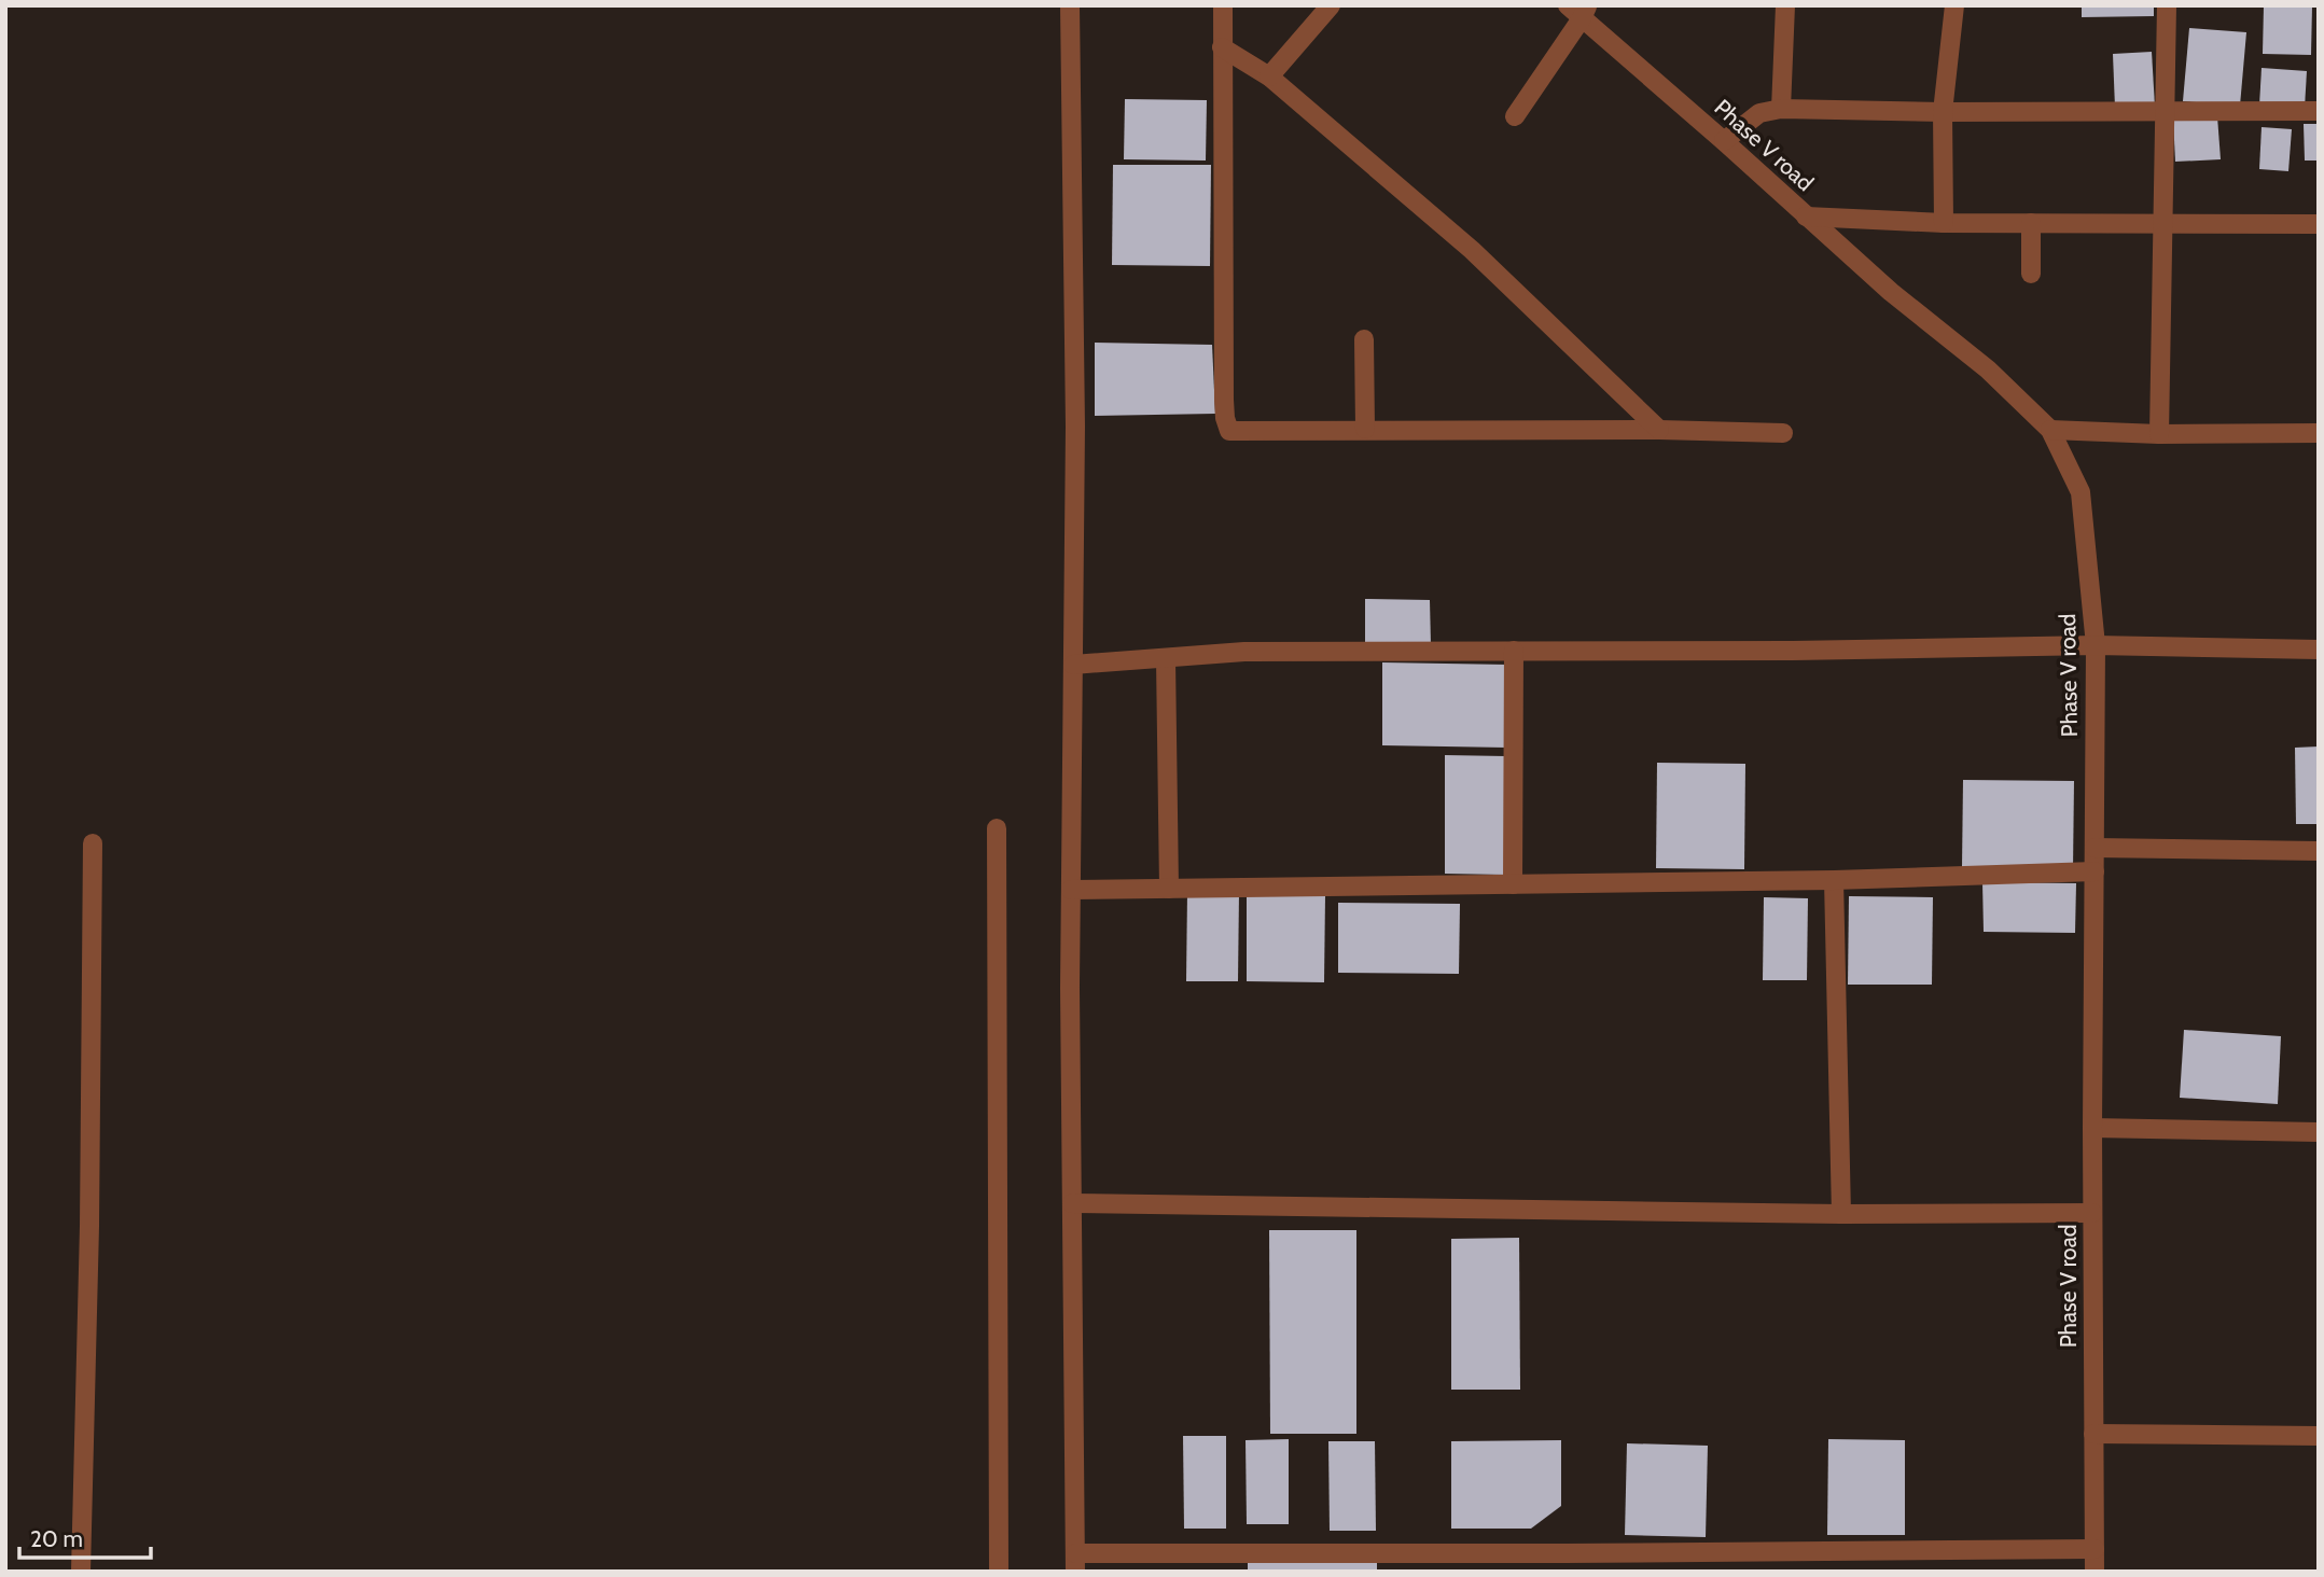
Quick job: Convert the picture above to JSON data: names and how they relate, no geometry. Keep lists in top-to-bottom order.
{
  "streets": {
    "street": ["Phase V road"]
  },
  "scale_bar": "20 m"
}
